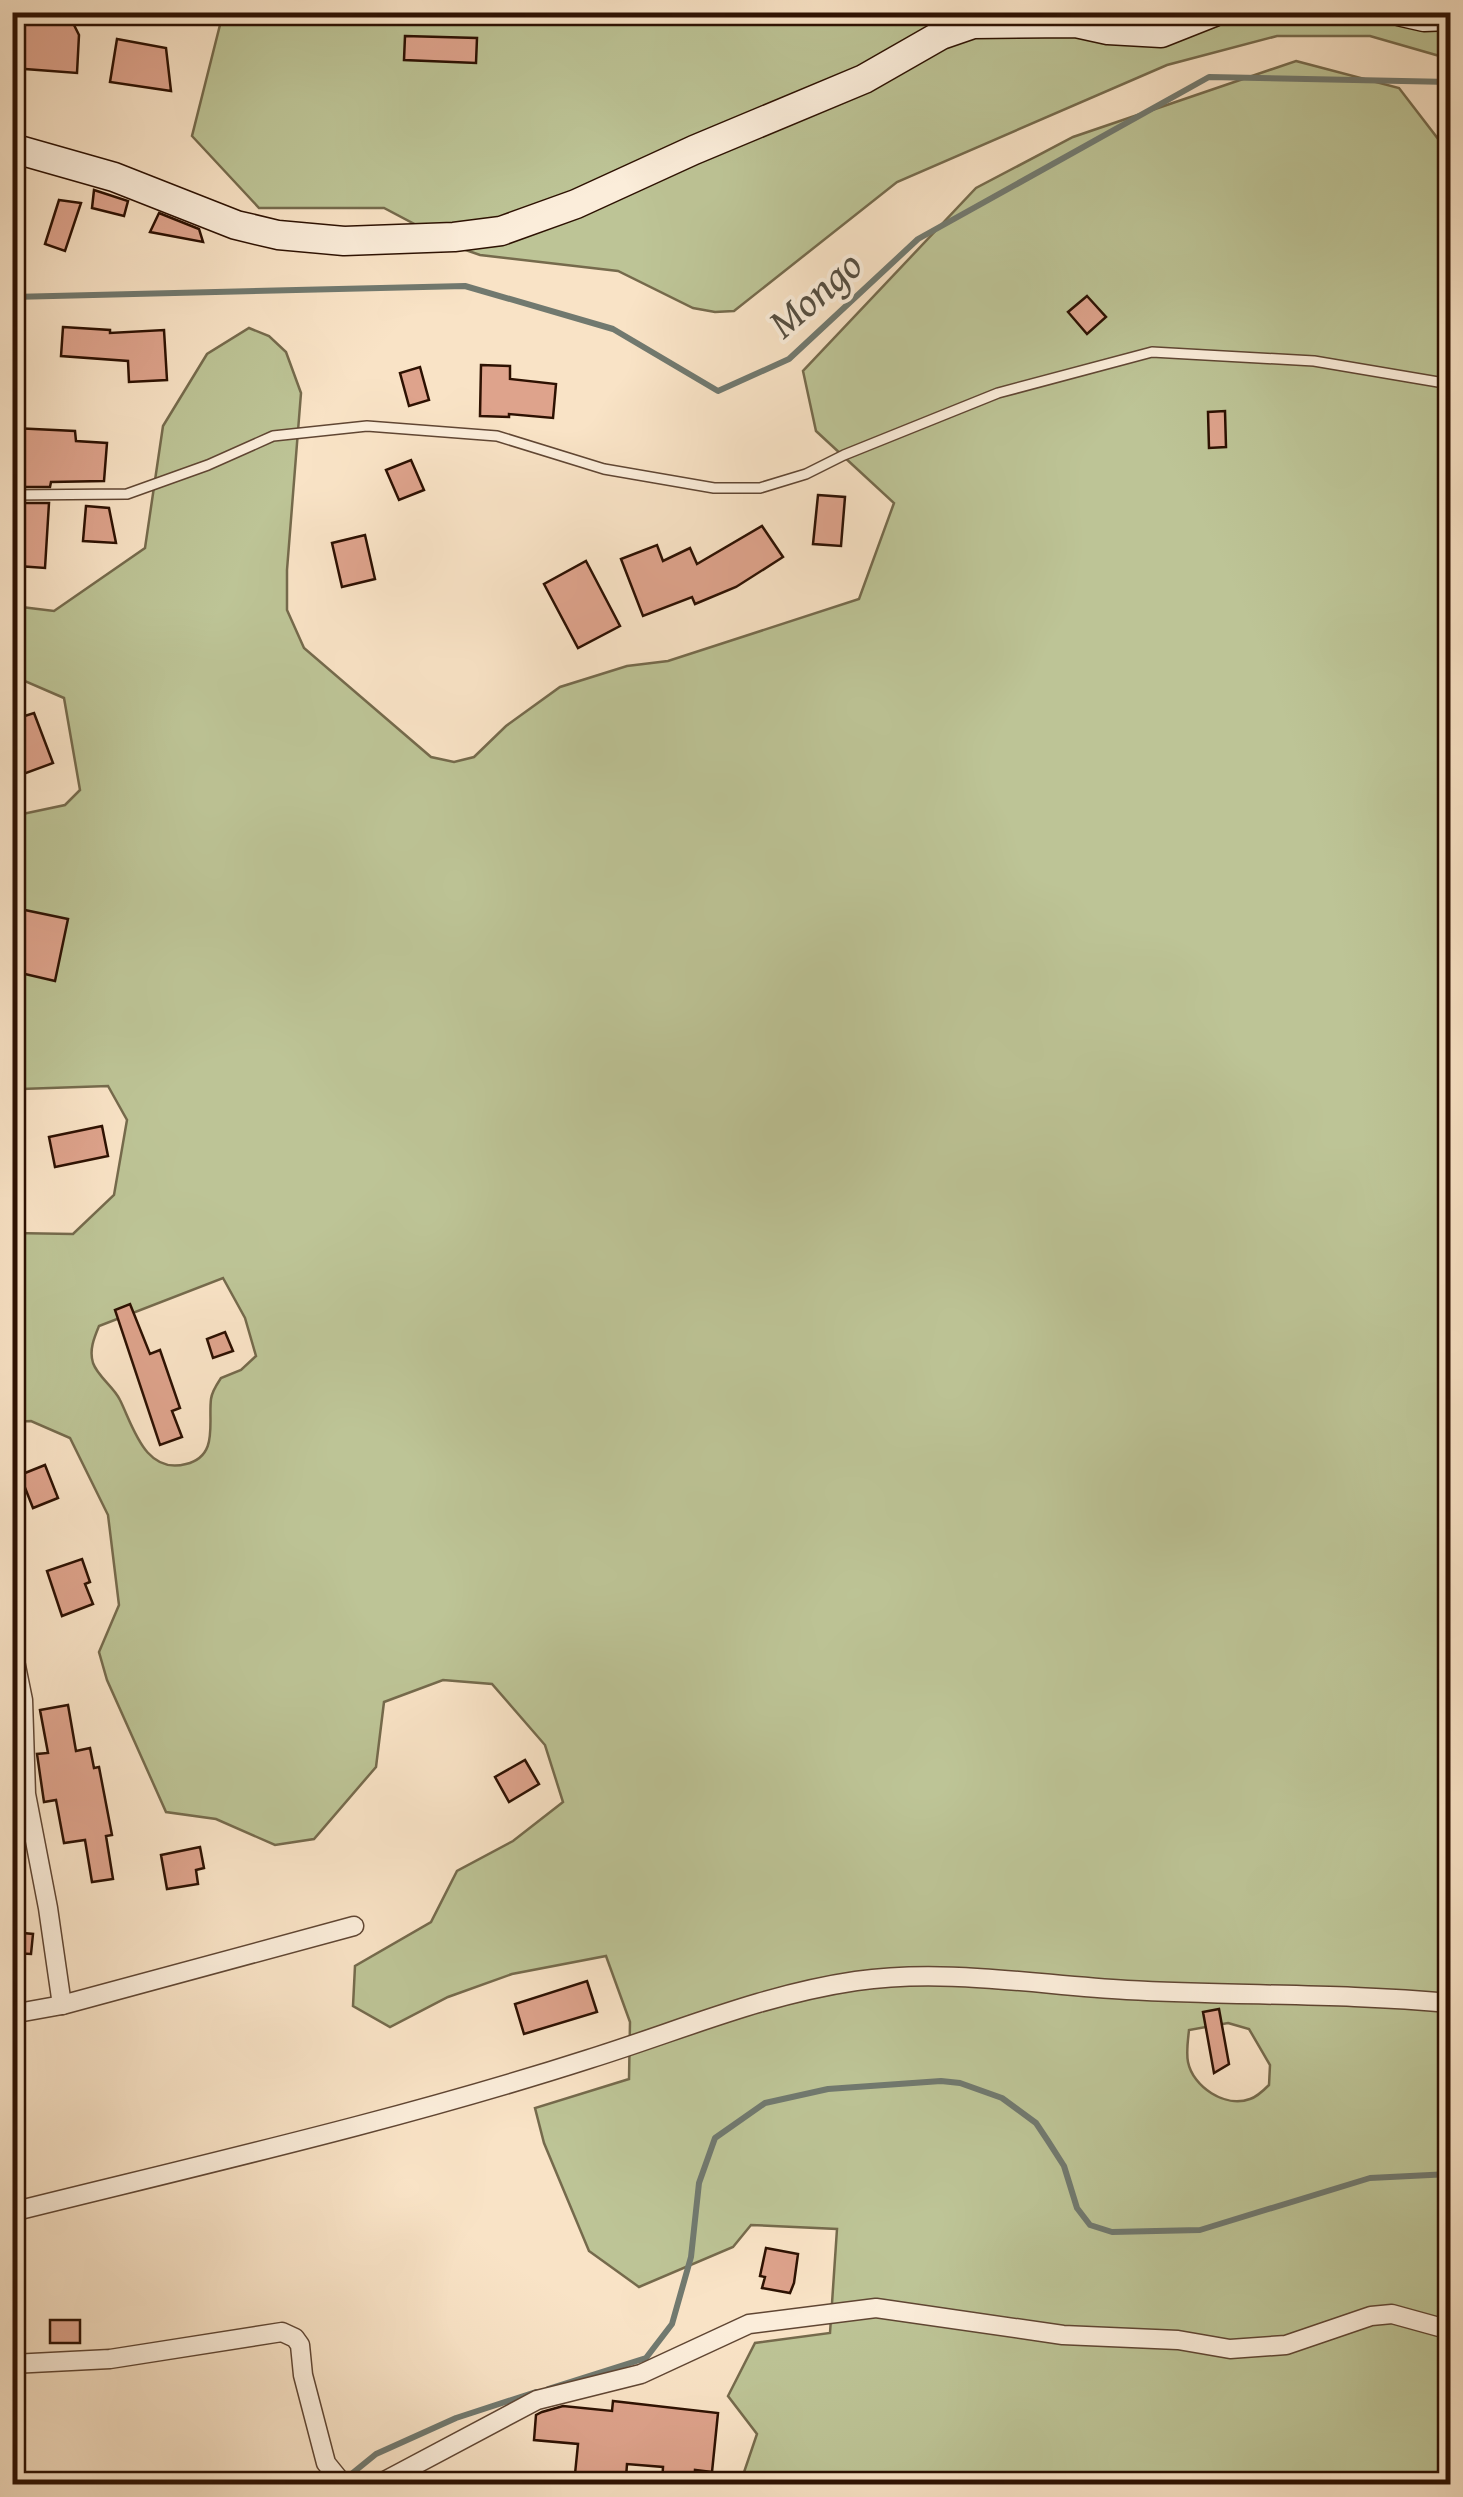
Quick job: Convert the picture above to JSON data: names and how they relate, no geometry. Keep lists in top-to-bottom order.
{
  "water": ["Mongo"]
}
